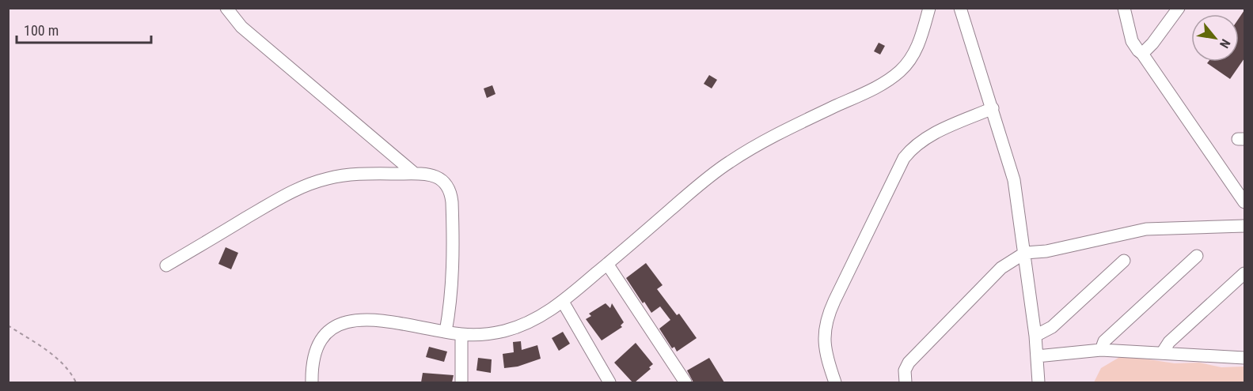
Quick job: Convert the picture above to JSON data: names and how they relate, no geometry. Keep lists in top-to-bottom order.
{
  "scale_bar": "100 m",
  "north": "bottom right"
}
